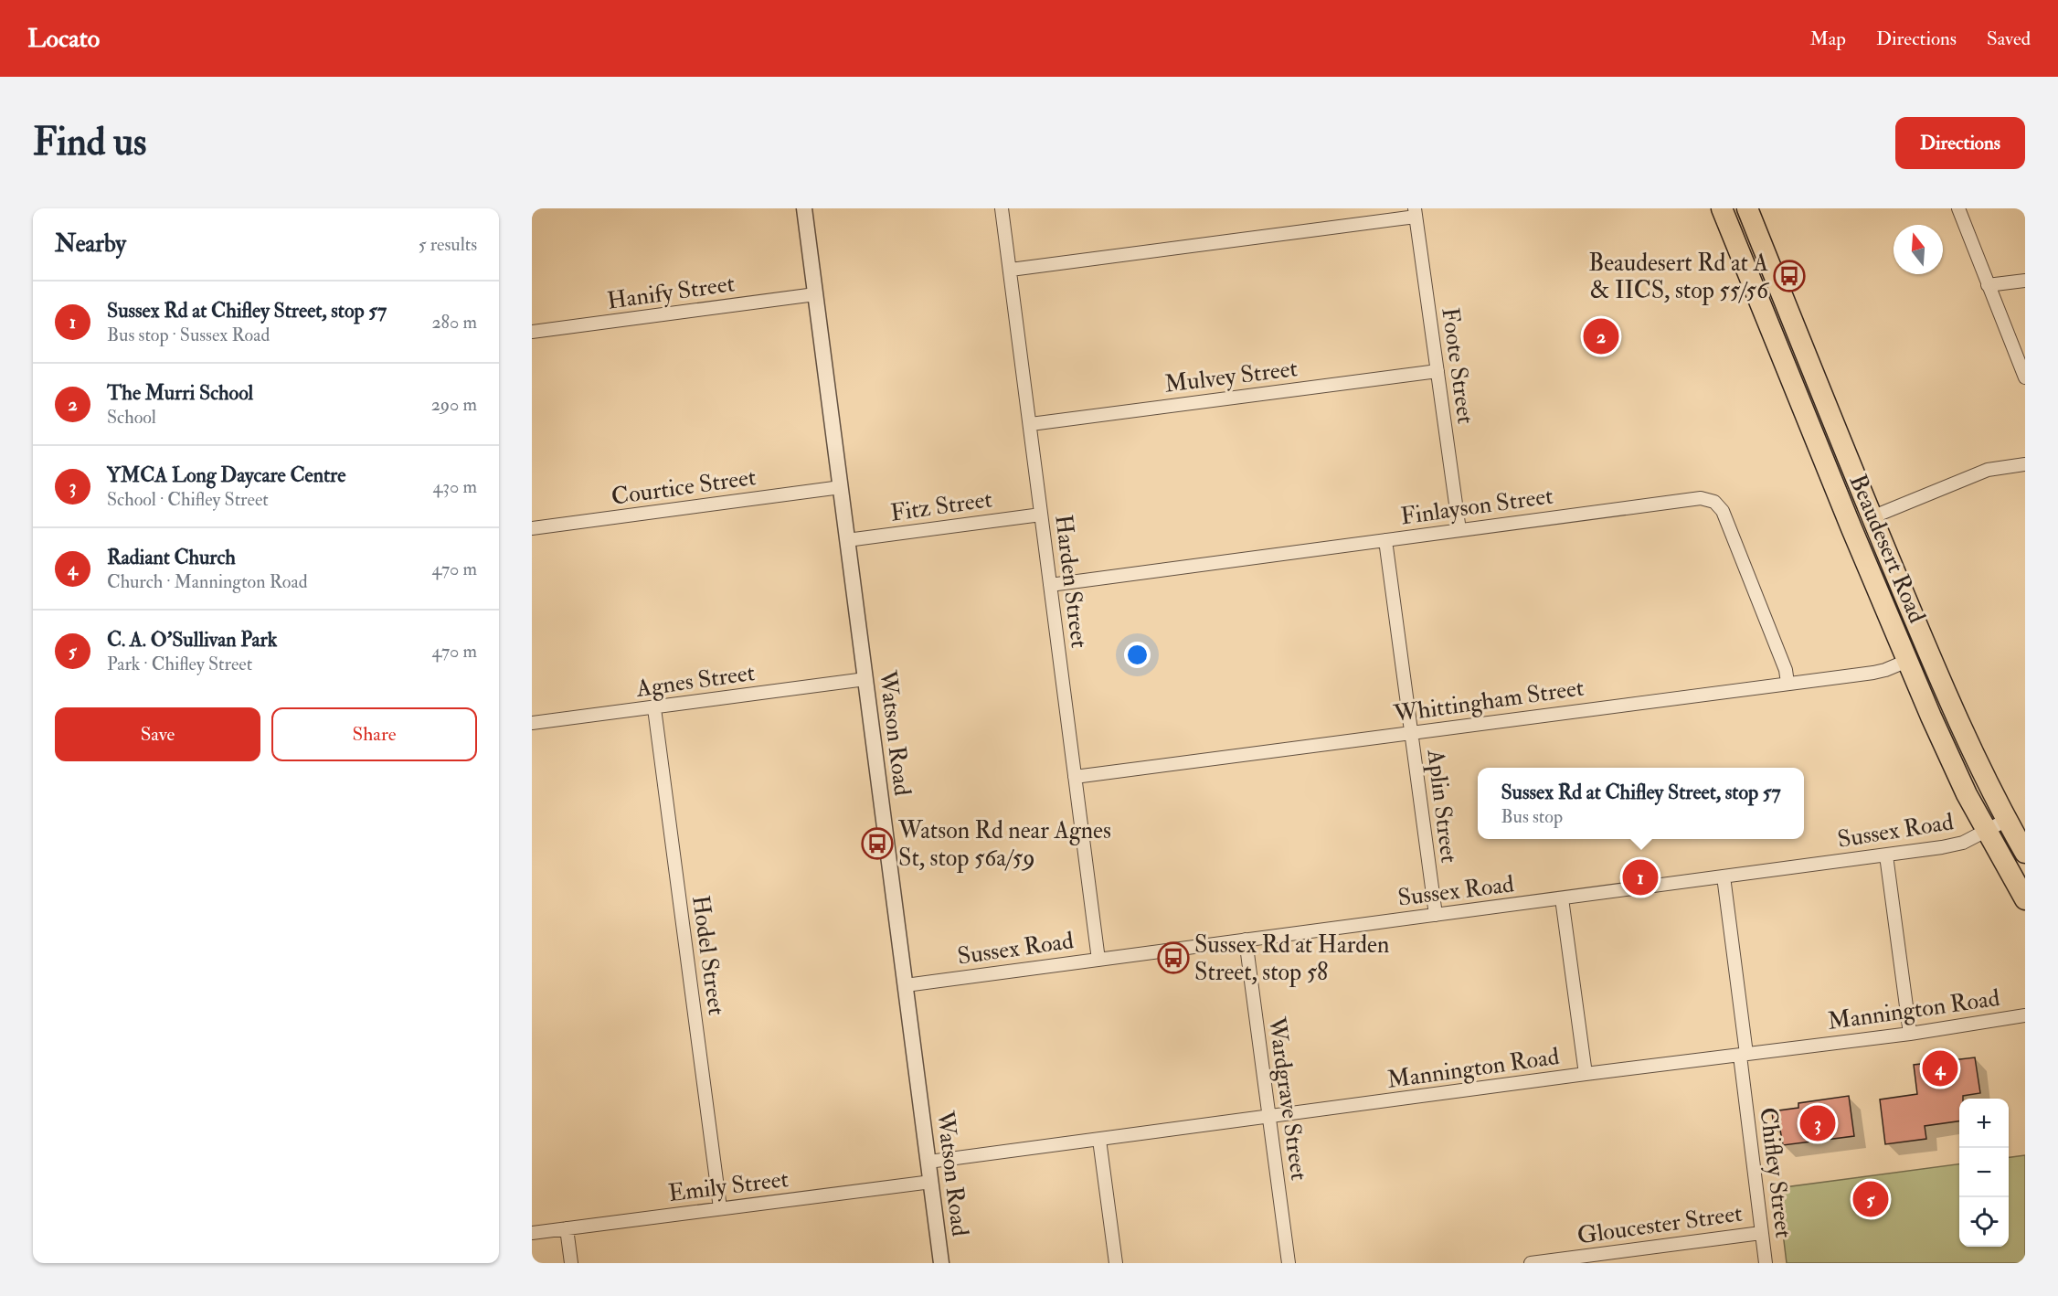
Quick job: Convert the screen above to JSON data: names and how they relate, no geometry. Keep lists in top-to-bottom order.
{
  "streets": {
    "highway": ["Beaudesert Road"],
    "street": [
      "Hanify Street",
      "Foote Street",
      "Mulvey Street",
      "Courtice Street",
      "Fitz Street",
      "Finlayson Street",
      "Harden Street",
      "Agnes Street",
      "Whittingham Street",
      "Watson Road",
      "Aplin Street",
      "Sussex Road",
      "Hodel Street",
      "Mannington Road",
      "Wardgrave Street",
      "Chifley Street",
      "Emily Street",
      "Gloucester Street"
    ]
  },
  "crossings": [
    ["Hanify Street", "Watson Road"],
    ["Foote Street", "Mulvey Street"],
    ["Foote Street", "Finlayson Street"],
    ["Mulvey Street", "Harden Street"],
    ["Courtice Street", "Watson Road"],
    ["Fitz Street", "Harden Street"],
    ["Fitz Street", "Watson Road"],
    ["Finlayson Street", "Harden Street"],
    ["Finlayson Street", "Whittingham Street"],
    ["Finlayson Street", "Aplin Street"],
    ["Beaudesert Road", "Whittingham Street"],
    ["Beaudesert Road", "Sussex Road"],
    ["Harden Street", "Whittingham Street"],
    ["Harden Street", "Sussex Road"],
    ["Agnes Street", "Watson Road"],
    ["Agnes Street", "Hodel Street"],
    ["Whittingham Street", "Aplin Street"],
    ["Watson Road", "Sussex Road"],
    ["Watson Road", "Mannington Road"],
    ["Watson Road", "Emily Street"],
    ["Aplin Street", "Sussex Road"],
    ["Sussex Road", "Wardgrave Street"],
    ["Sussex Road", "Chifley Street"],
    ["Hodel Street", "Emily Street"],
    ["Mannington Road", "Wardgrave Street"],
    ["Mannington Road", "Chifley Street"],
    ["Chifley Street", "Gloucester Street"]
  ],
  "places": {
    "bus stop": ["Beaudesert Rd at A & IICS, stop 55/56", "Watson Rd near Agnes St, stop 56a/59", "Sussex Rd at Harden Street, stop 58"]
  },
  "north": "top",
  "page": {
    "header": "Locato",
    "nav": ["Map", "Directions", "Saved"],
    "buttons": [
      "Directions",
      ["Save", "Share"]
    ],
    "title": "Find us",
    "heading": ["Nearby", "5 results"],
    "list": [
      {
        "mark": "1",
        "name": "Sussex Rd at Chifley Street, stop 57",
        "note": "Bus stop · Sussex Road",
        "value": "280 m"
      },
      {
        "mark": "2",
        "name": "The Murri School",
        "note": "School",
        "value": "290 m"
      },
      {
        "mark": "3",
        "name": "YMCA Long Daycare Centre",
        "note": "School · Chifley Street",
        "value": "430 m"
      },
      {
        "mark": "4",
        "name": "Radiant Church",
        "note": "Church · Mannington Road",
        "value": "470 m"
      },
      {
        "mark": "5",
        "name": "C. A. O'Sullivan Park",
        "note": "Park · Chifley Street",
        "value": "470 m"
      }
    ],
    "pins": [
      "2",
      "1",
      "4",
      "3",
      "5"
    ],
    "popup": ["Sussex Rd at Chifley Street, stop 57", "Bus stop"],
    "map_buttons": ["+", "−"]
  }
}
